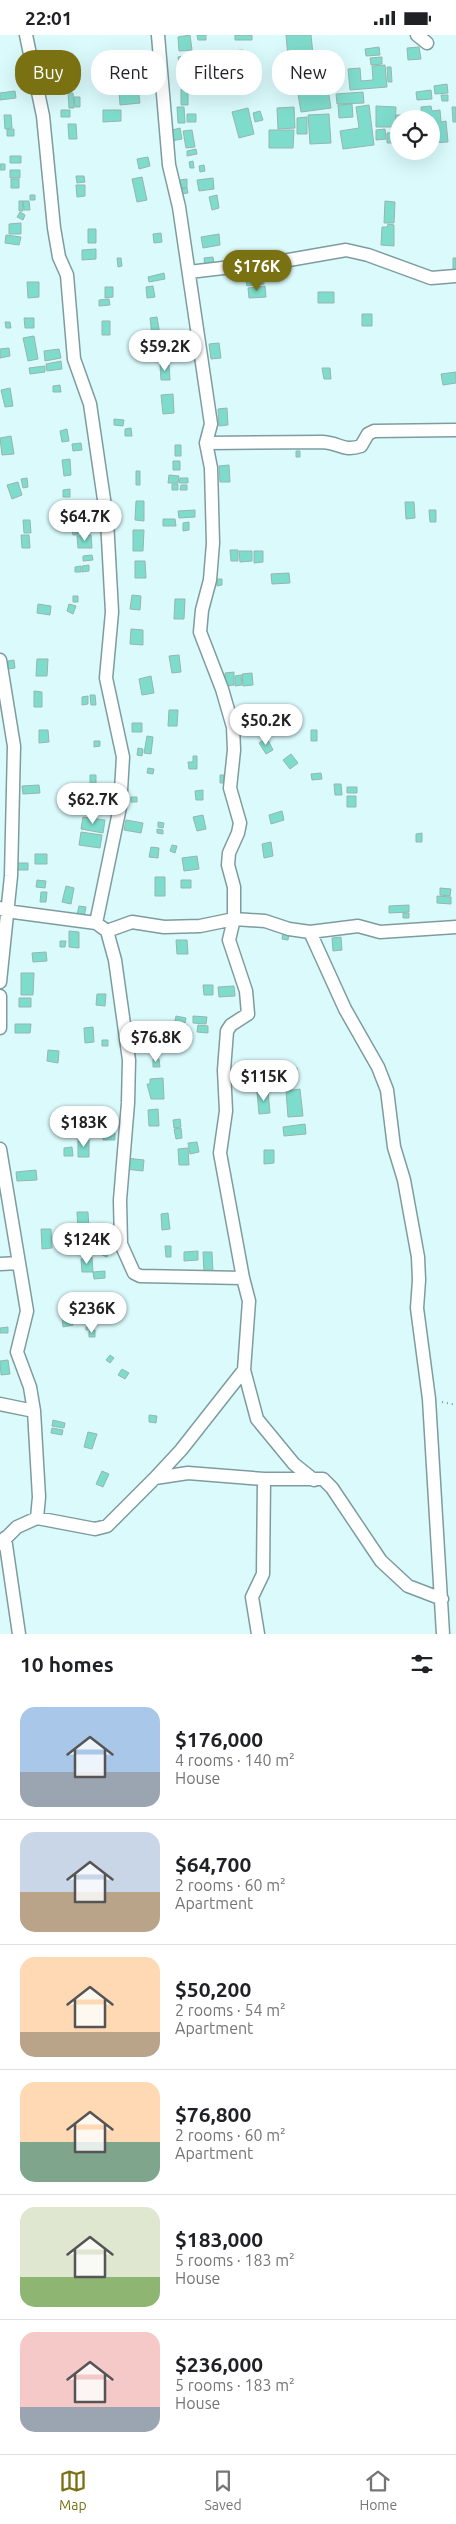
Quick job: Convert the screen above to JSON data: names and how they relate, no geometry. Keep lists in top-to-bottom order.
{
  "page": {
    "status": "22:01",
    "chip": [
      "Buy",
      "Rent",
      "Filters",
      "New"
    ],
    "price": [
      "$176K",
      "$59.2K",
      "$64.7K",
      "$50.2K",
      "$62.7K",
      "$76.8K",
      "$115K",
      "$183K",
      "$124K",
      "$236K"
    ],
    "heading": "10 homes",
    "list": [
      {
        "name": "$176,000",
        "note": "4 rooms · 140 m² · House"
      },
      {
        "name": "$64,700",
        "note": "2 rooms · 60 m² · Apartment"
      },
      {
        "name": "$50,200",
        "note": "2 rooms · 54 m² · Apartment"
      },
      {
        "name": "$76,800",
        "note": "2 rooms · 60 m² · Apartment"
      },
      {
        "name": "$183,000",
        "note": "5 rooms · 183 m² · House"
      },
      {
        "name": "$236,000",
        "note": "5 rooms · 183 m² · House"
      }
    ],
    "tabs": ["Map", "Saved", "Home"]
  }
}
